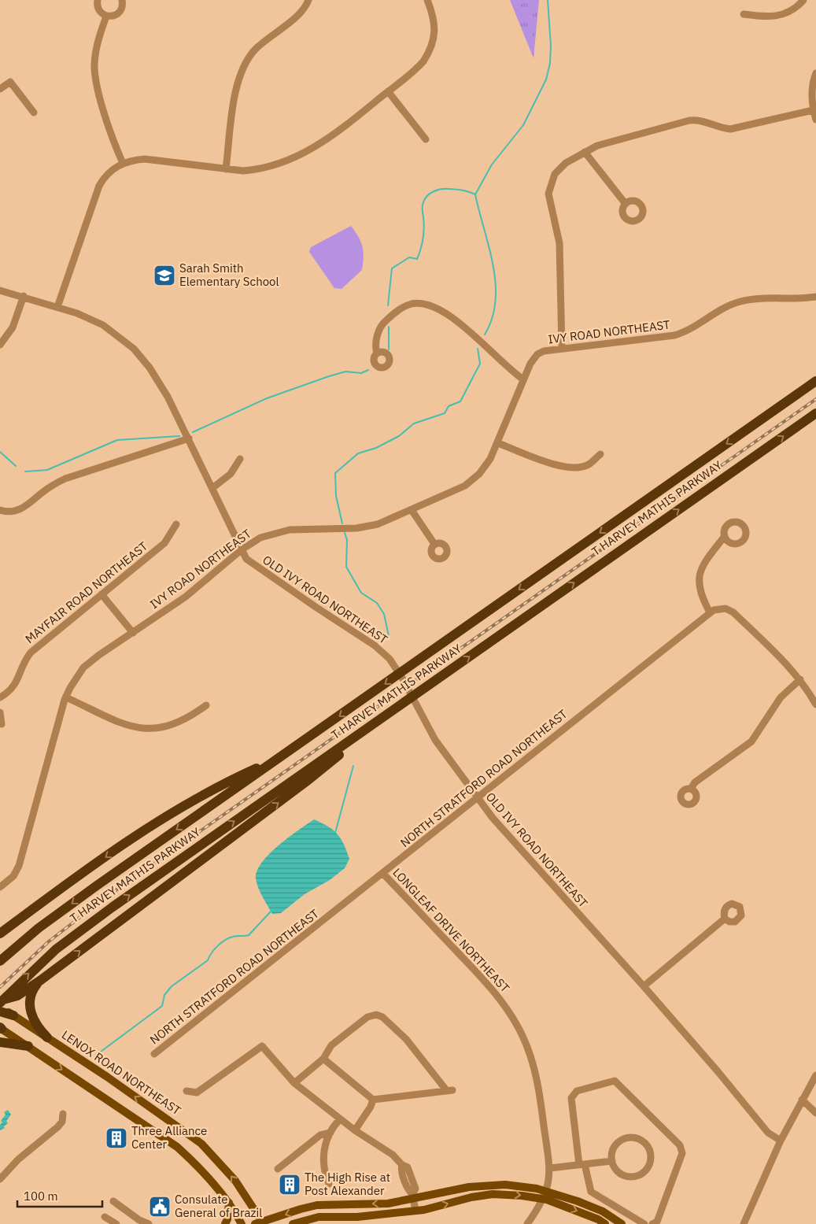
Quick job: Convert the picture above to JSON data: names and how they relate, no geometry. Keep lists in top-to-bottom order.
{
  "streets": {
    "highway": ["T HARVEY MATHIS PARKWAY"],
    "main road": ["LENOX ROAD NORTHEAST"],
    "street": [
      "IVY ROAD NORTHEAST",
      "MAYFAIR ROAD NORTHEAST",
      "OLD IVY ROAD NORTHEAST",
      "NORTH STRATFORD ROAD NORTHEAST",
      "LONGLEAF DRIVE NORTHEAST"
    ]
  },
  "crossings": [
    ["IVY ROAD NORTHEAST", "OLD IVY ROAD NORTHEAST"],
    ["OLD IVY ROAD NORTHEAST", "NORTH STRATFORD ROAD NORTHEAST"],
    ["NORTH STRATFORD ROAD NORTHEAST", "LONGLEAF DRIVE NORTHEAST"]
  ],
  "places": {
    "school or university": ["Sarah Smith Elementary School"],
    "building": ["Three Alliance Center", "The High Rise at Post Alexander"],
    "public building": ["Consulate General of Brazil"]
  },
  "scale_bar": "100 m"
}
